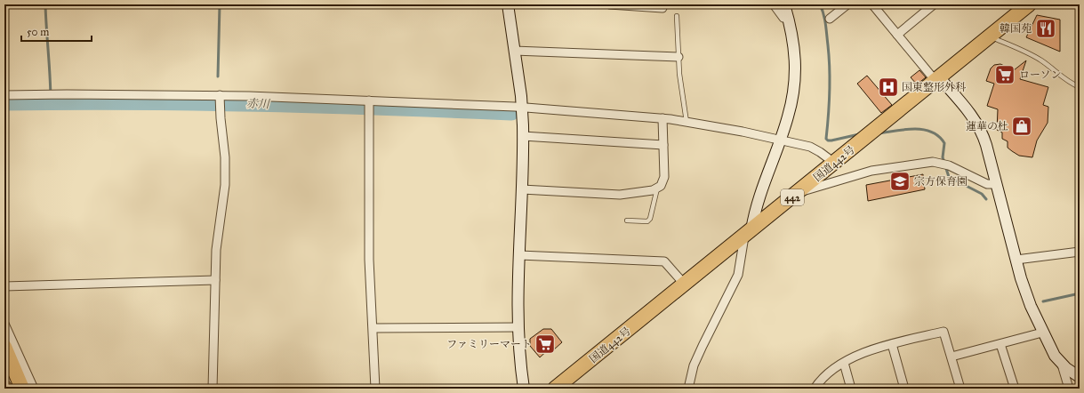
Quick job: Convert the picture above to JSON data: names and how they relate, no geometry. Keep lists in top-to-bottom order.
{
  "streets": {
    "highway": ["国道442号", "442"]
  },
  "water": ["赤川"],
  "places": {
    "restaurant": ["韓国苑"],
    "supermarket": ["ローソン", "ファミリーマート"],
    "hospital": ["国東整形外科"],
    "shop": ["蓮華の杜"],
    "school or university": ["宗方保育園"]
  },
  "scale_bar": "50 m"
}
